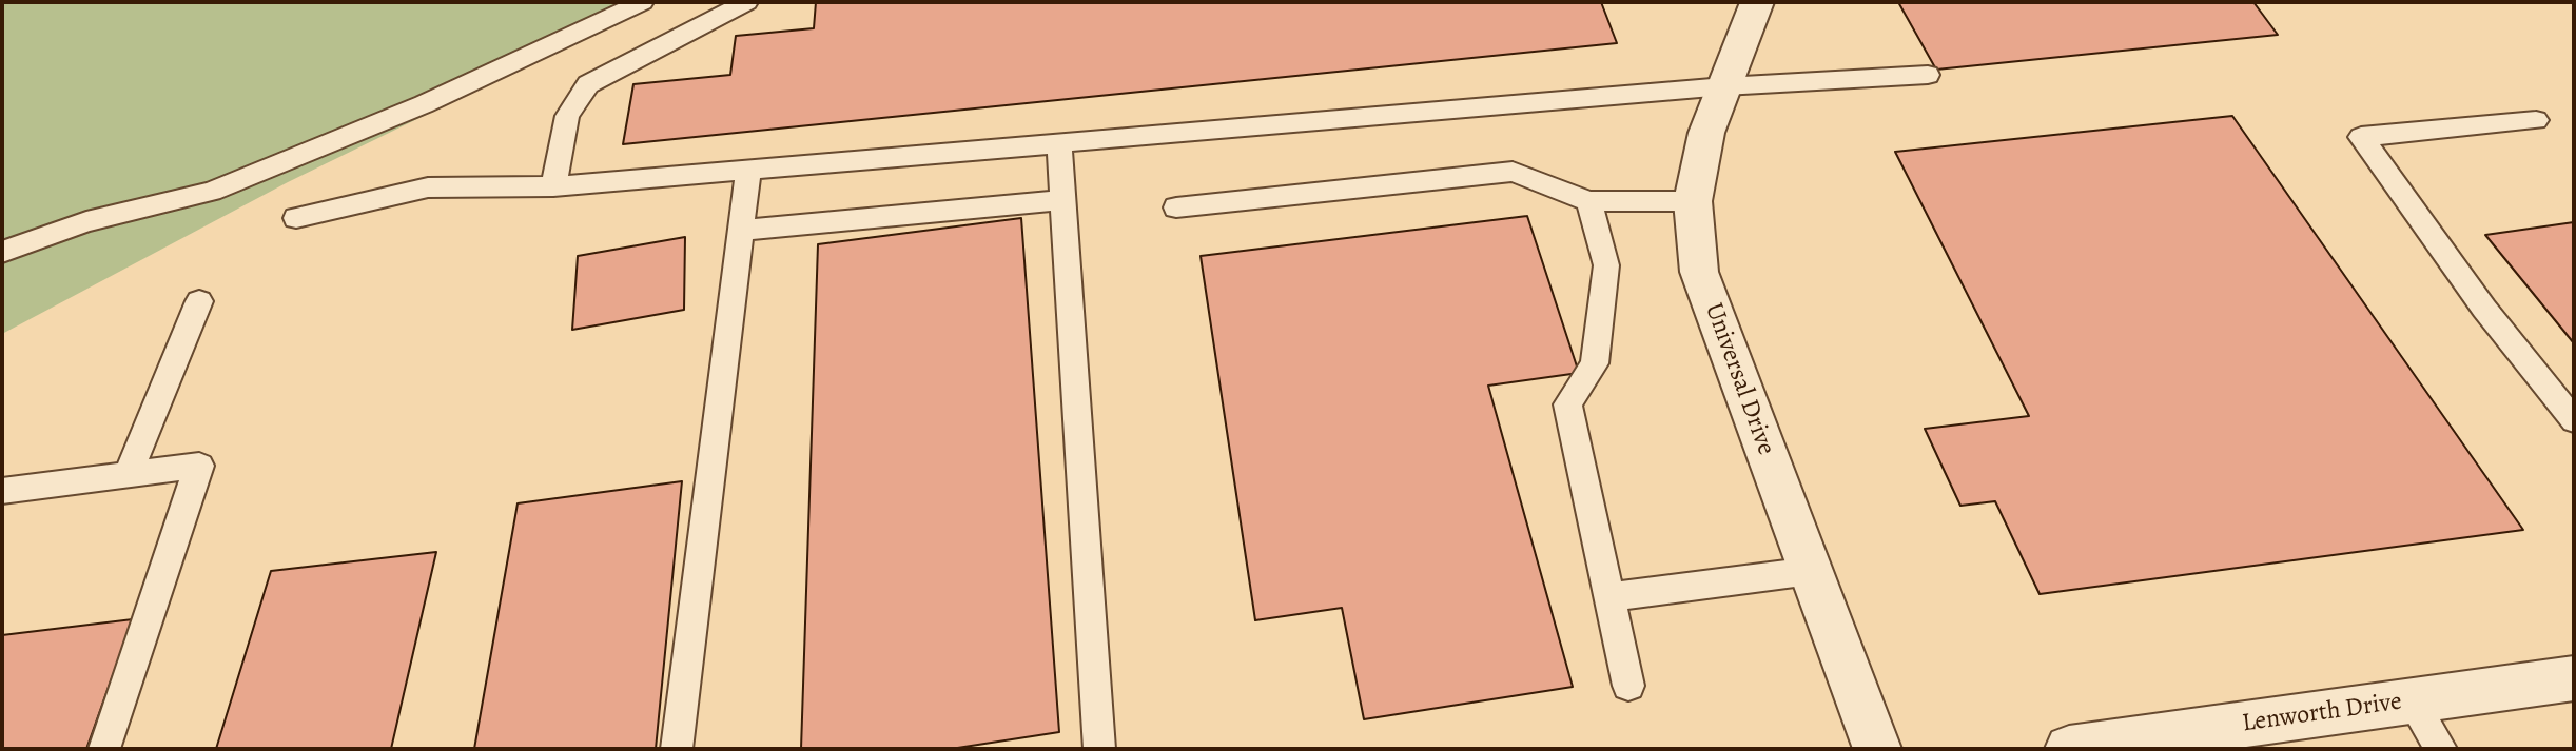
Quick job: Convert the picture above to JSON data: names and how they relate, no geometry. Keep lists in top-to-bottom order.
{
  "streets": {
    "street": ["Universal Drive", "Lenworth Drive"]
  }
}
